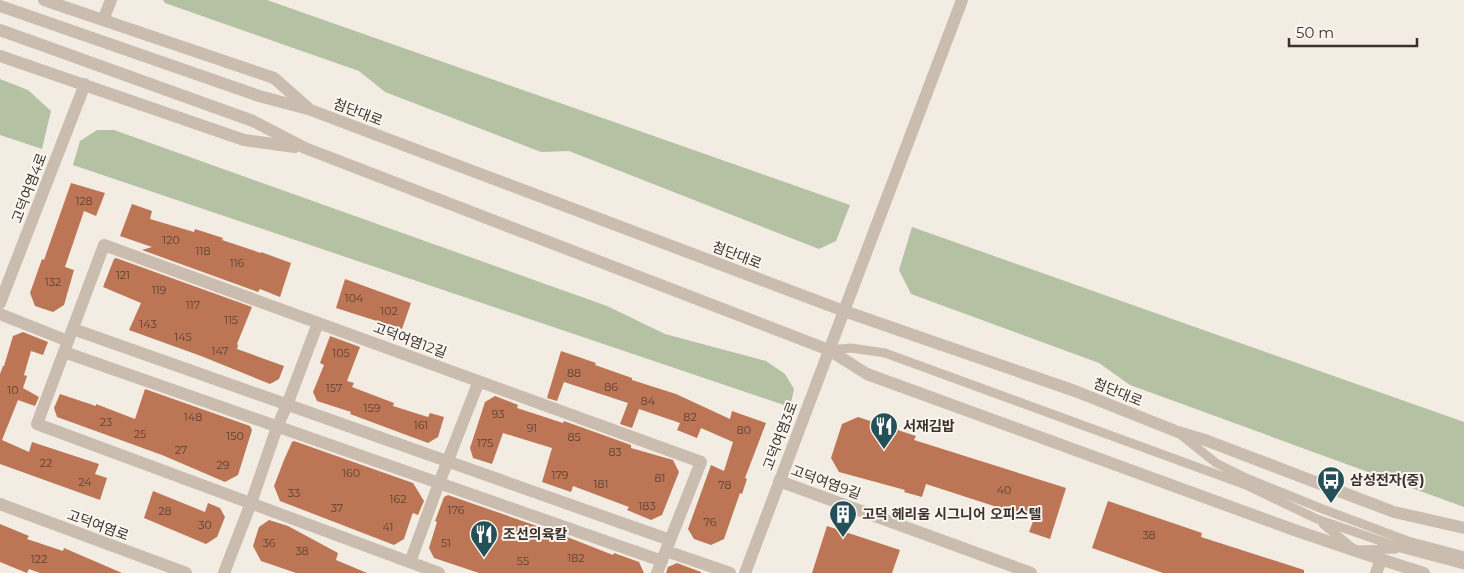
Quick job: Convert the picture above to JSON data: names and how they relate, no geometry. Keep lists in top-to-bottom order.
{
  "streets": {
    "street": [
      "첨단대로",
      "고덕여염4로",
      "고덕여염12길",
      "고덕여염3로",
      "고덕여염9길",
      "고덕여염로"
    ]
  },
  "crossings": [
    ["첨단대로", "고덕여염3로"],
    ["고덕여염3로", "고덕여염9길"]
  ],
  "places": {
    "restaurant": ["서재김밥", "조선의육칼"],
    "bus stop": ["삼성전자(중)"],
    "building": ["고덕 헤리움 시그니어 오피스텔"]
  },
  "house_numbers": [
    "128",
    "120",
    "118",
    "116",
    "121",
    "132",
    "119",
    "104",
    "117",
    "102",
    "115",
    "143",
    "145",
    "147",
    "105",
    "88",
    "86",
    "157",
    "10",
    "84",
    "159",
    "93",
    "148",
    "82",
    "23",
    "161",
    "91",
    "80",
    "25",
    "150",
    "85",
    "175",
    "27",
    "83",
    "22",
    "29",
    "160",
    "179",
    "81",
    "24",
    "181",
    "78",
    "40",
    "33",
    "162",
    "183",
    "37",
    "176",
    "28",
    "76",
    "30",
    "41",
    "38",
    "36",
    "51",
    "38",
    "182",
    "122",
    "55"
  ],
  "scale_bar": "50 m"
}
